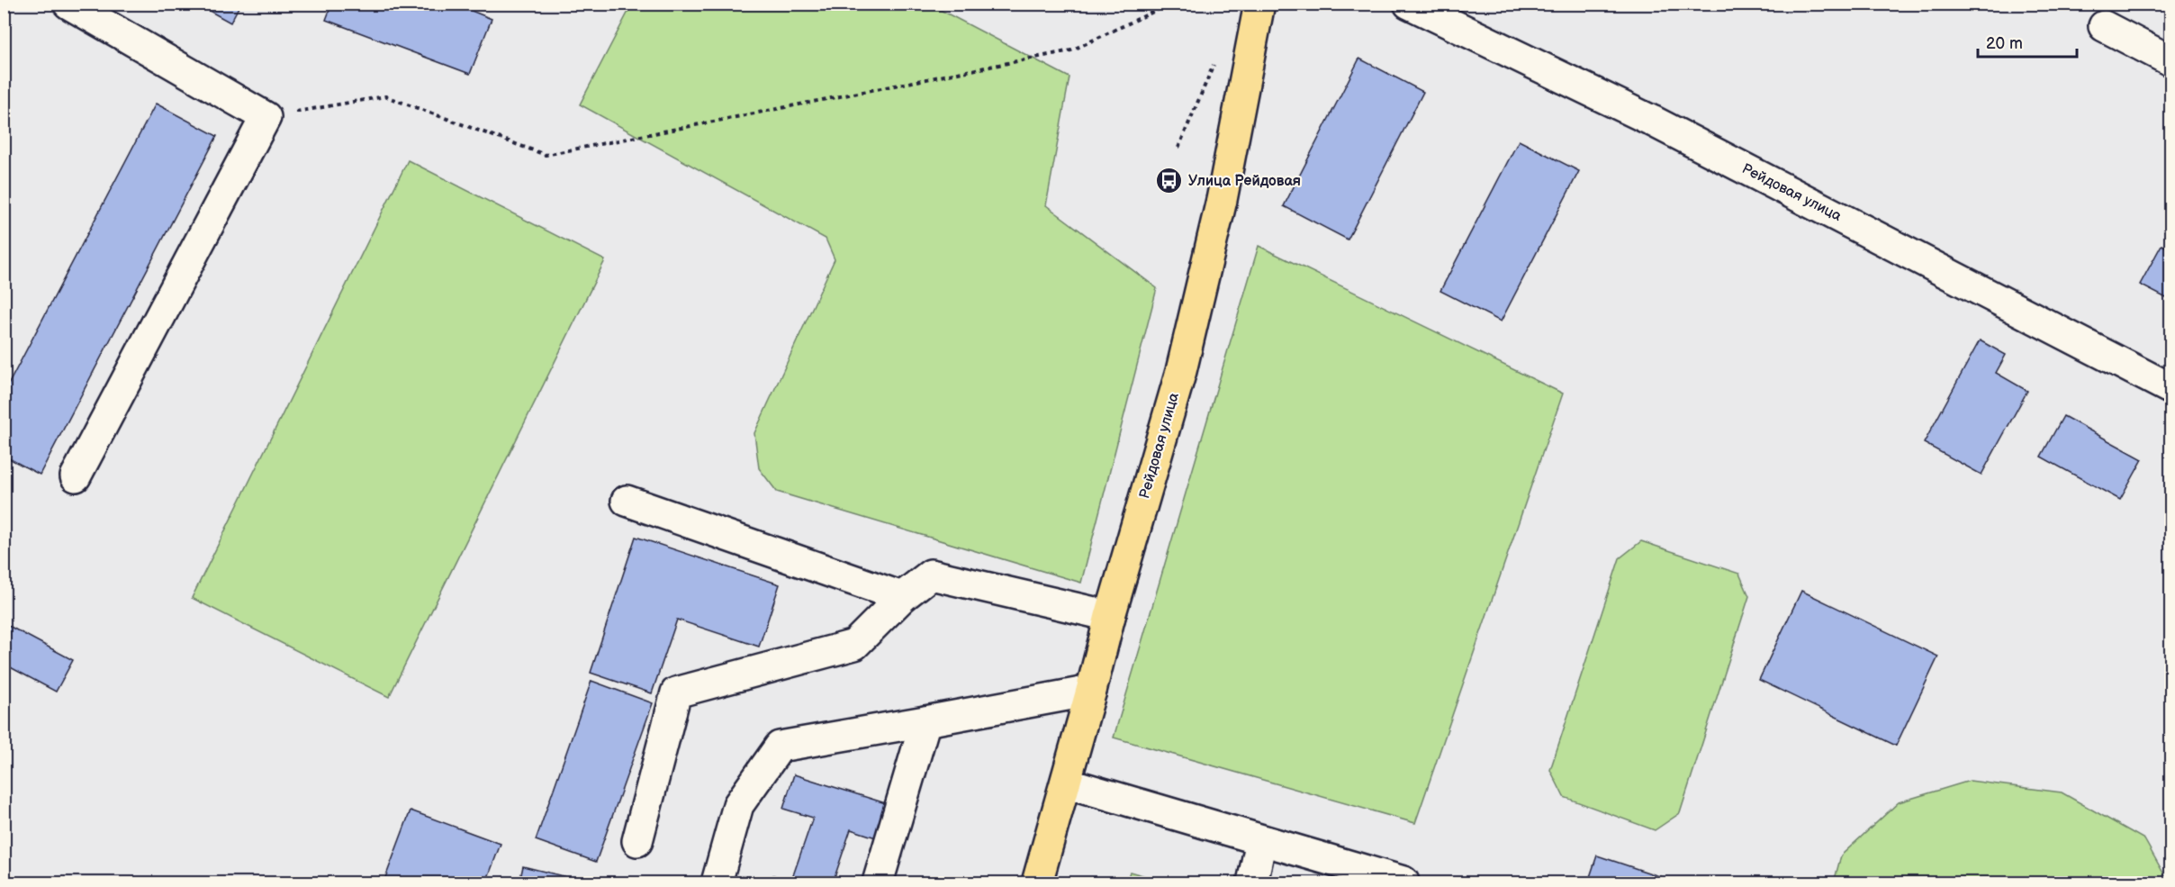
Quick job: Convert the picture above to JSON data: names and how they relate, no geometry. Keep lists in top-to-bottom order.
{
  "streets": {
    "main road": ["Рейдовая улица"]
  },
  "places": {
    "bus stop": ["Улица Рейдовая"]
  },
  "scale_bar": "20 m"
}
